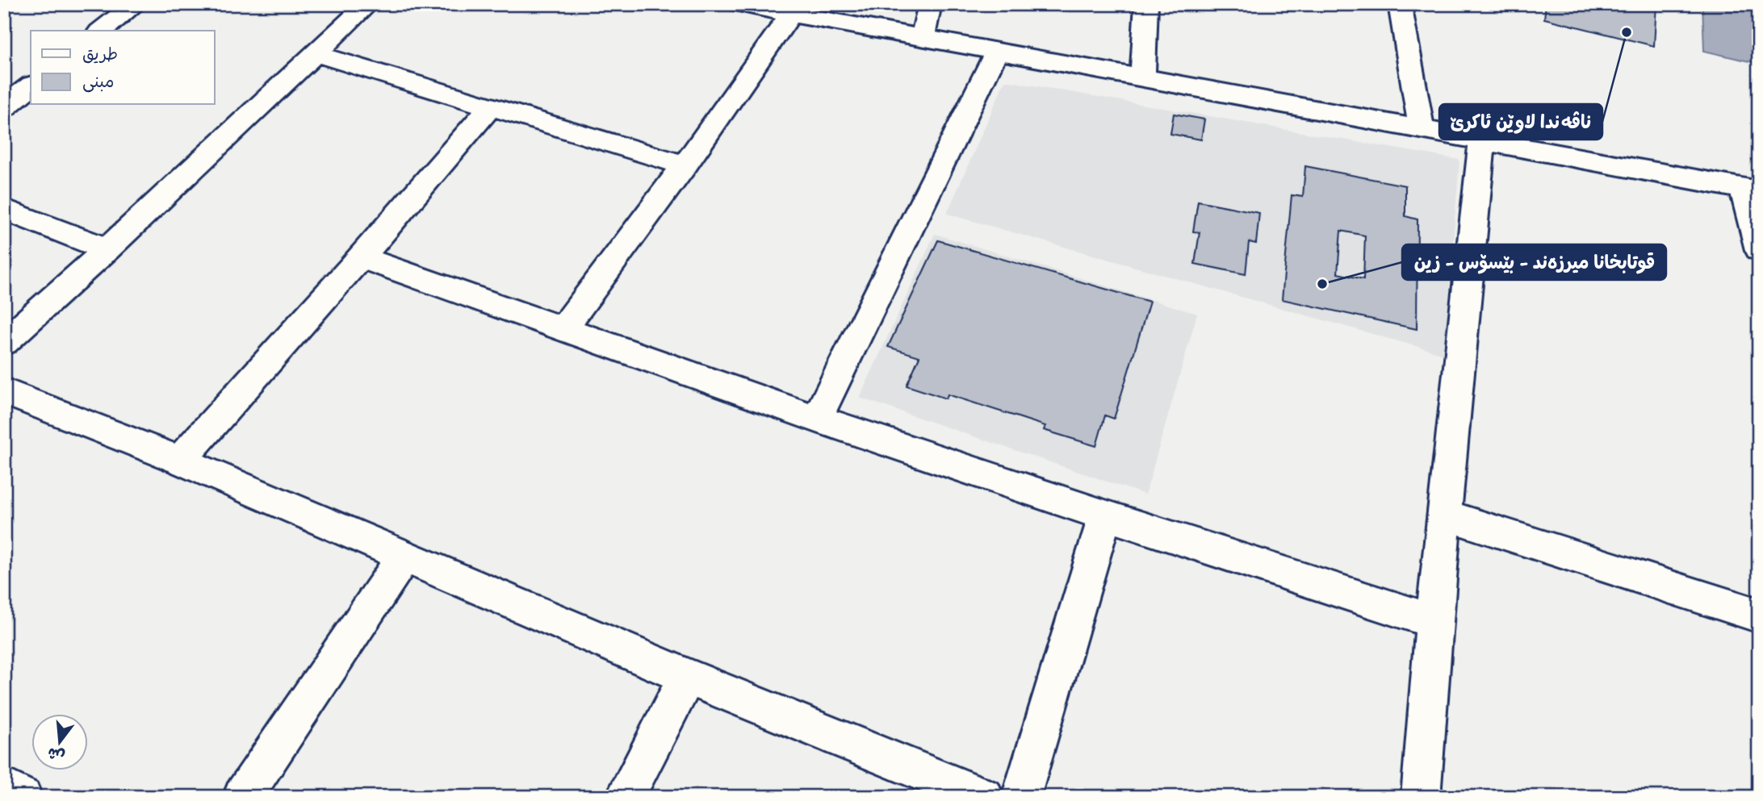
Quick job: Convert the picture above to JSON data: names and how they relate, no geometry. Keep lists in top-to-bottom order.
{
  "places": ["ناڤەندا لاوێن ئاکرێ", "قوتابخانا میرزەند - بێسۆس - زین"],
  "legend": ["طريق", "مبنى"],
  "north": "bottom"
}
